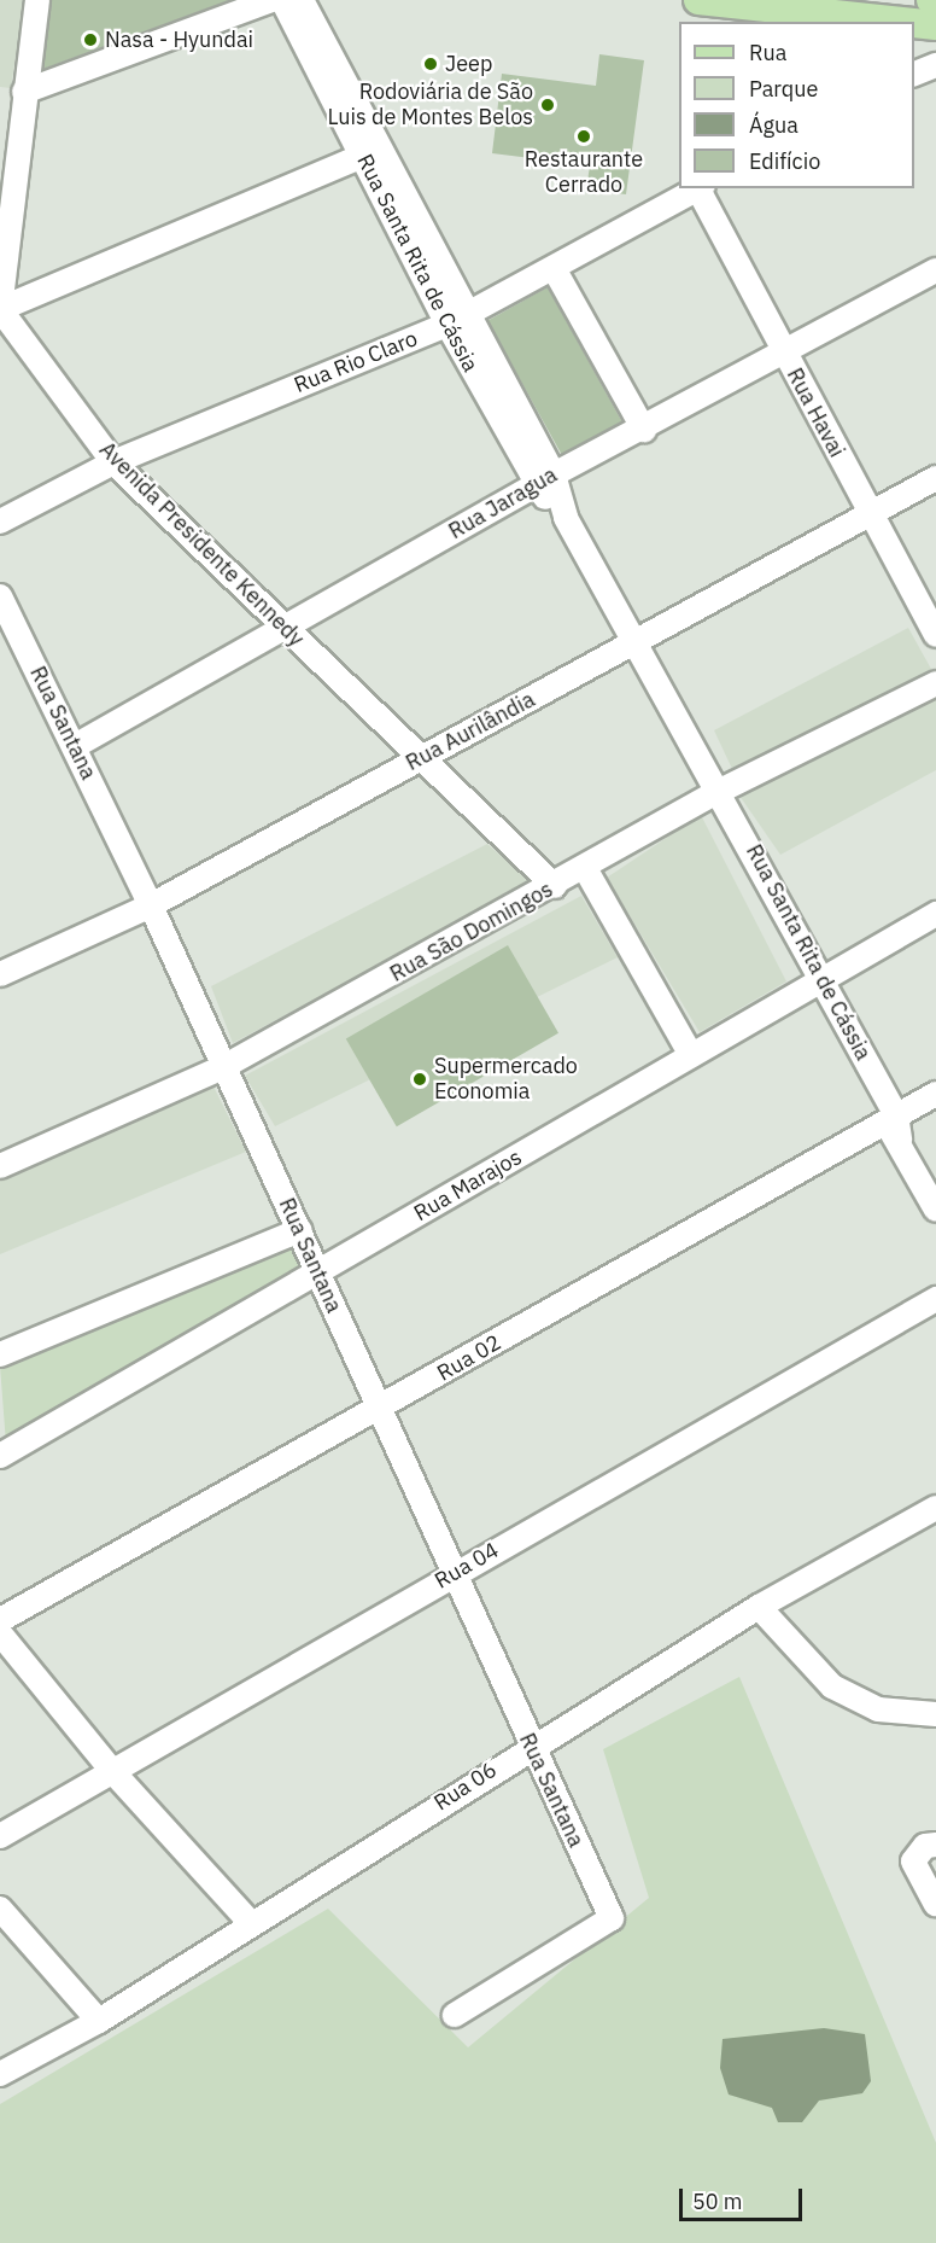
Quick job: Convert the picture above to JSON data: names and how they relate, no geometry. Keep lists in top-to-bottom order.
{
  "streets": {
    "street": [
      "Rua Santa Rita de Cássia",
      "Rua Rio Claro",
      "Rua Havai",
      "Rua Jaragua",
      "Avenida Presidente Kennedy",
      "Rua Santana",
      "Rua Aurilândia",
      "Rua São Domingos",
      "Rua Marajos",
      "Rua 02",
      "Rua 04",
      "Rua 06"
    ]
  },
  "crossings": [
    ["Rua Santa Rita de Cássia", "Rua Rio Claro"],
    ["Rua Santa Rita de Cássia", "Rua Jaragua"],
    ["Rua Santa Rita de Cássia", "Rua Aurilândia"],
    ["Rua Santa Rita de Cássia", "Rua São Domingos"],
    ["Rua Santa Rita de Cássia", "Rua Marajos"],
    ["Rua Santa Rita de Cássia", "Rua 02"],
    ["Rua Rio Claro", "Rua Havai"],
    ["Rua Rio Claro", "Avenida Presidente Kennedy"],
    ["Rua Havai", "Rua Jaragua"],
    ["Rua Havai", "Rua Aurilândia"],
    ["Rua Jaragua", "Avenida Presidente Kennedy"],
    ["Rua Jaragua", "Rua Santana"],
    ["Avenida Presidente Kennedy", "Rua Aurilândia"],
    ["Avenida Presidente Kennedy", "Rua São Domingos"],
    ["Rua Santana", "Rua Aurilândia"],
    ["Rua Santana", "Rua São Domingos"],
    ["Rua Santana", "Rua Marajos"],
    ["Rua Santana", "Rua 02"],
    ["Rua Santana", "Rua 04"],
    ["Rua Santana", "Rua 06"]
  ],
  "places": [
    "Nasa - Hyundai",
    "Jeep",
    "Rodoviária de São Luis de Montes Belos",
    "Restaurante Cerrado",
    "Supermercado Economia"
  ],
  "legend": [
    "Rua",
    "Parque",
    "Água",
    "Edifício"
  ],
  "scale_bar": "50 m"
}
